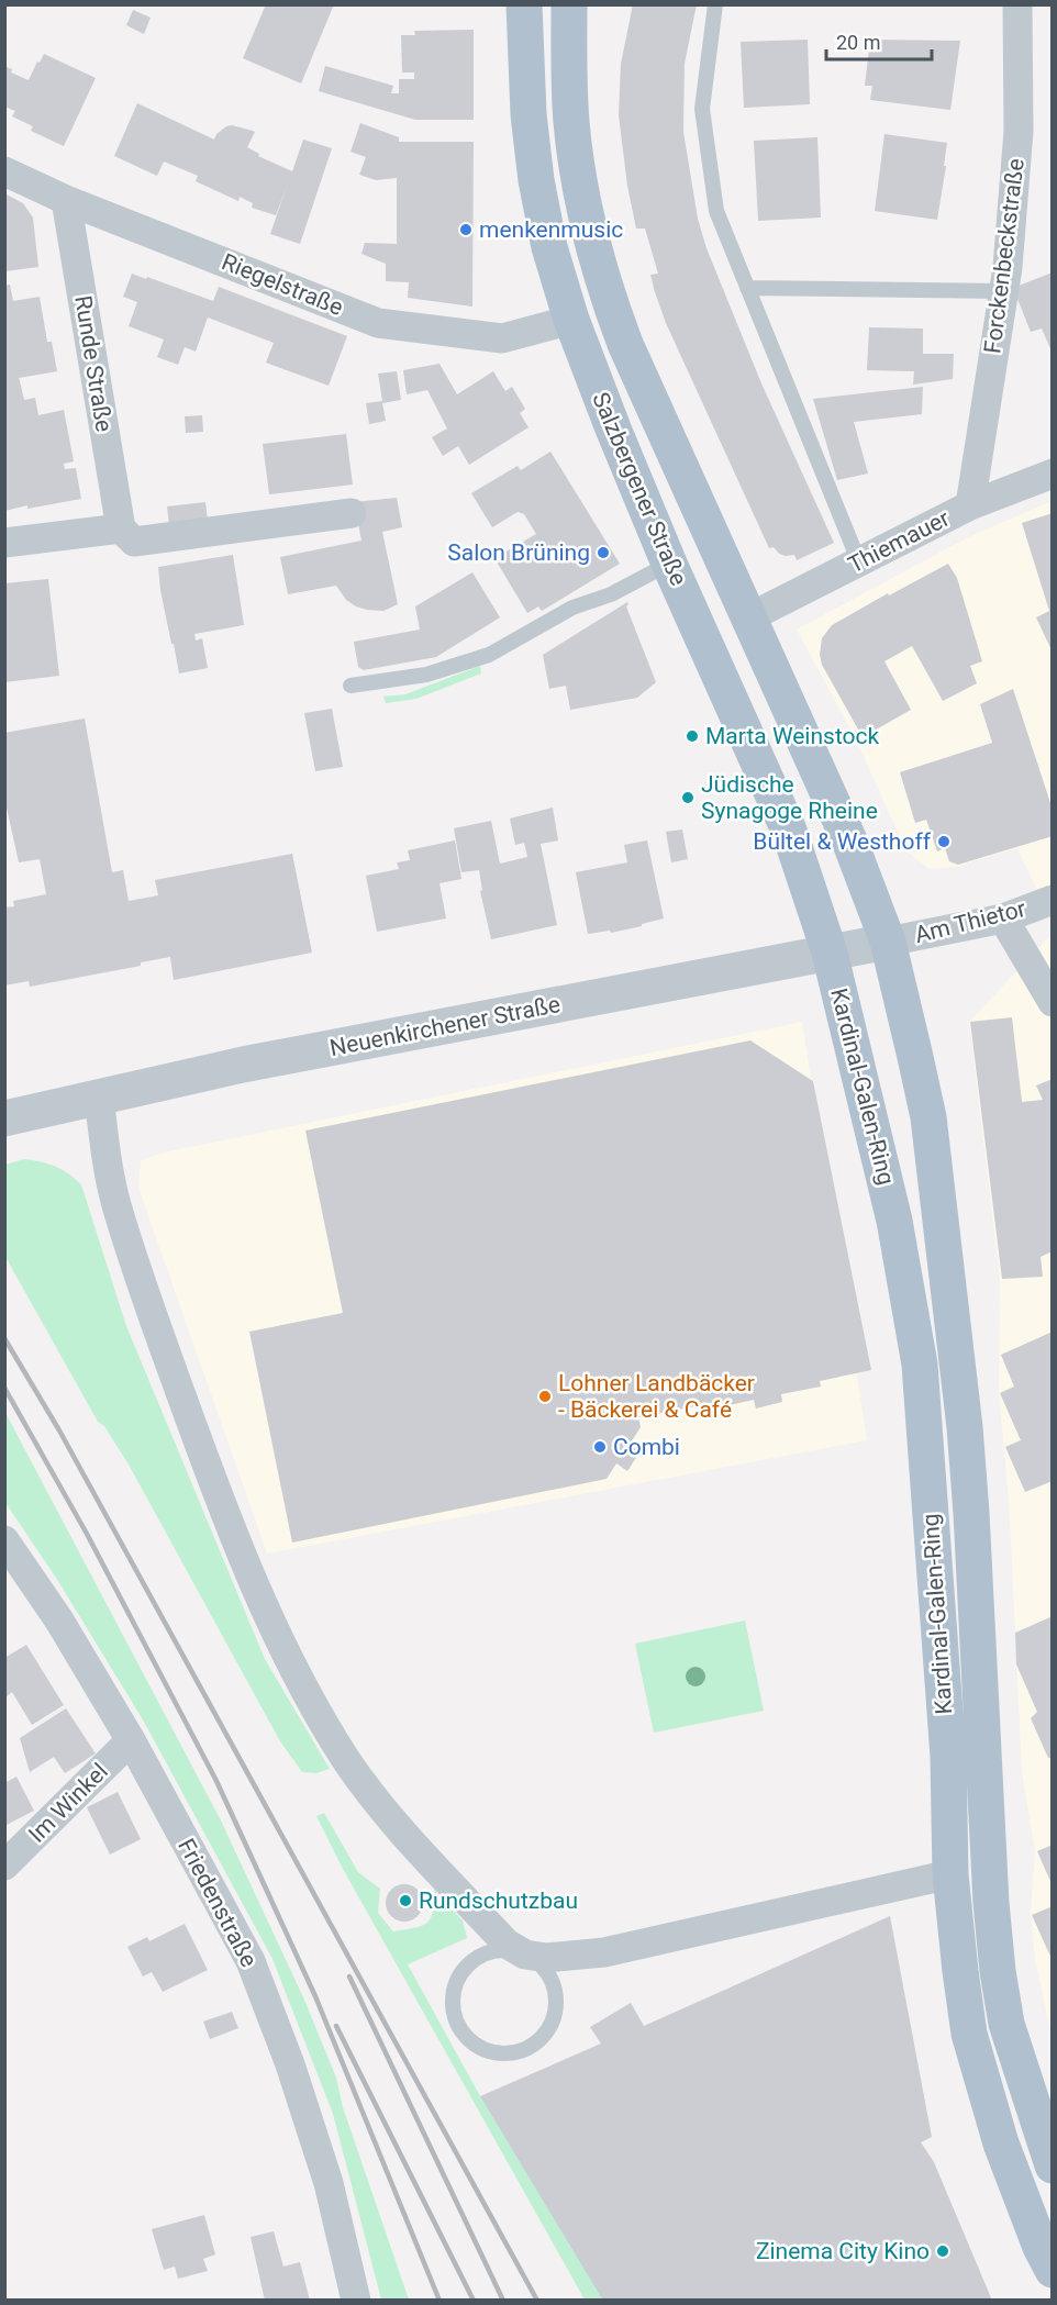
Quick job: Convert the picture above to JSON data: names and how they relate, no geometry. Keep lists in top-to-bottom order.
{
  "streets": {
    "main road": ["Salzbergener Straße", "Kardinal-Galen-Ring"],
    "street": [
      "Forckenbeckstraße",
      "Riegelstraße",
      "Runde Straße",
      "Thiemauer",
      "Am Thietor",
      "Neuenkirchener Straße",
      "Im Winkel",
      "Friedenstraße"
    ]
  },
  "crossings": [
    ["Forckenbeckstraße", "Thiemauer"],
    ["Riegelstraße", "Runde Straße"],
    ["Riegelstraße", "Salzbergener Straße"],
    ["Salzbergener Straße", "Thiemauer"],
    ["Salzbergener Straße", "Am Thietor"],
    ["Salzbergener Straße", "Neuenkirchener Straße"],
    ["Salzbergener Straße", "Kardinal-Galen-Ring"],
    ["Am Thietor", "Neuenkirchener Straße"],
    ["Am Thietor", "Kardinal-Galen-Ring"],
    ["Neuenkirchener Straße", "Kardinal-Galen-Ring"],
    ["Im Winkel", "Friedenstraße"]
  ],
  "places": [
    "menkenmusic",
    "Salon Brüning",
    "Marta Weinstock",
    "Jüdische Synagoge Rheine",
    "Bültel & Westhoff",
    "Lohner Landbäcker - Bäckerei & Café",
    "Combi",
    "Rundschutzbau",
    "Zinema City Kino"
  ],
  "scale_bar": "20 m"
}
